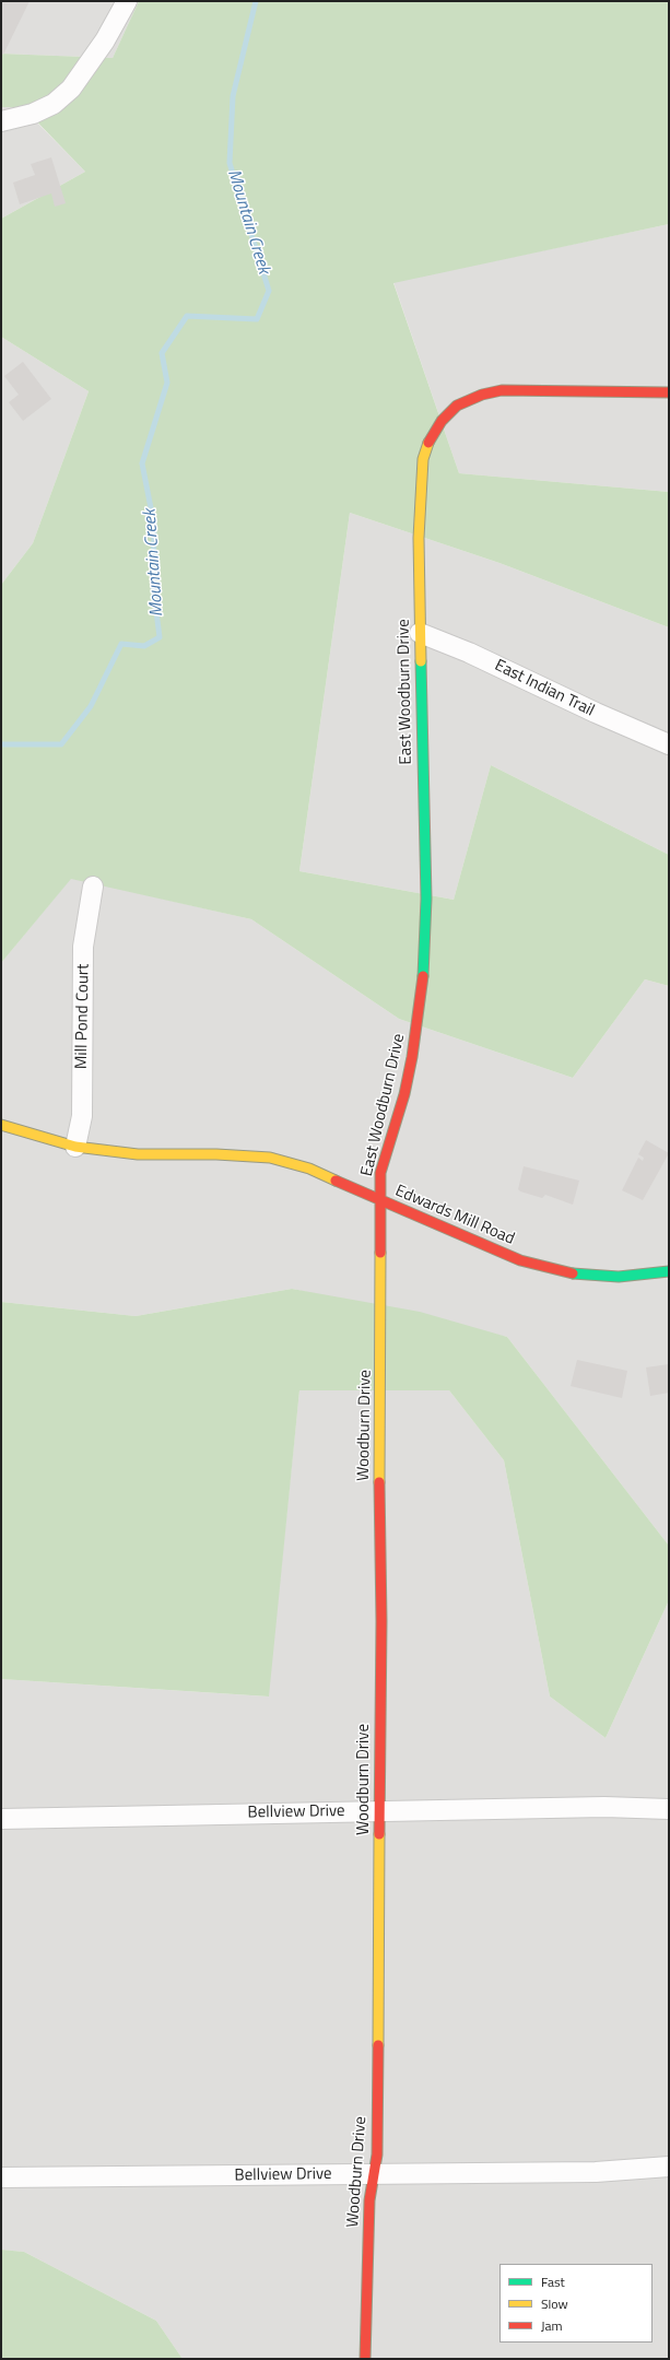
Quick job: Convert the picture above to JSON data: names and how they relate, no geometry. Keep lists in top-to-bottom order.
{
  "streets": {
    "street": [
      "East Indian Trail",
      "East Woodburn Drive",
      "Mill Pond Court",
      "Edwards Mill Road",
      "Woodburn Drive",
      "Bellview Drive"
    ]
  },
  "crossings": [
    ["East Indian Trail", "East Woodburn Drive"],
    ["East Woodburn Drive", "Edwards Mill Road"],
    ["East Woodburn Drive", "Woodburn Drive"],
    ["Mill Pond Court", "Edwards Mill Road"],
    ["Edwards Mill Road", "Woodburn Drive"],
    ["Woodburn Drive", "Bellview Drive"]
  ],
  "water": ["Mountain Creek"],
  "legend": ["Fast", "Slow", "Jam"]
}
